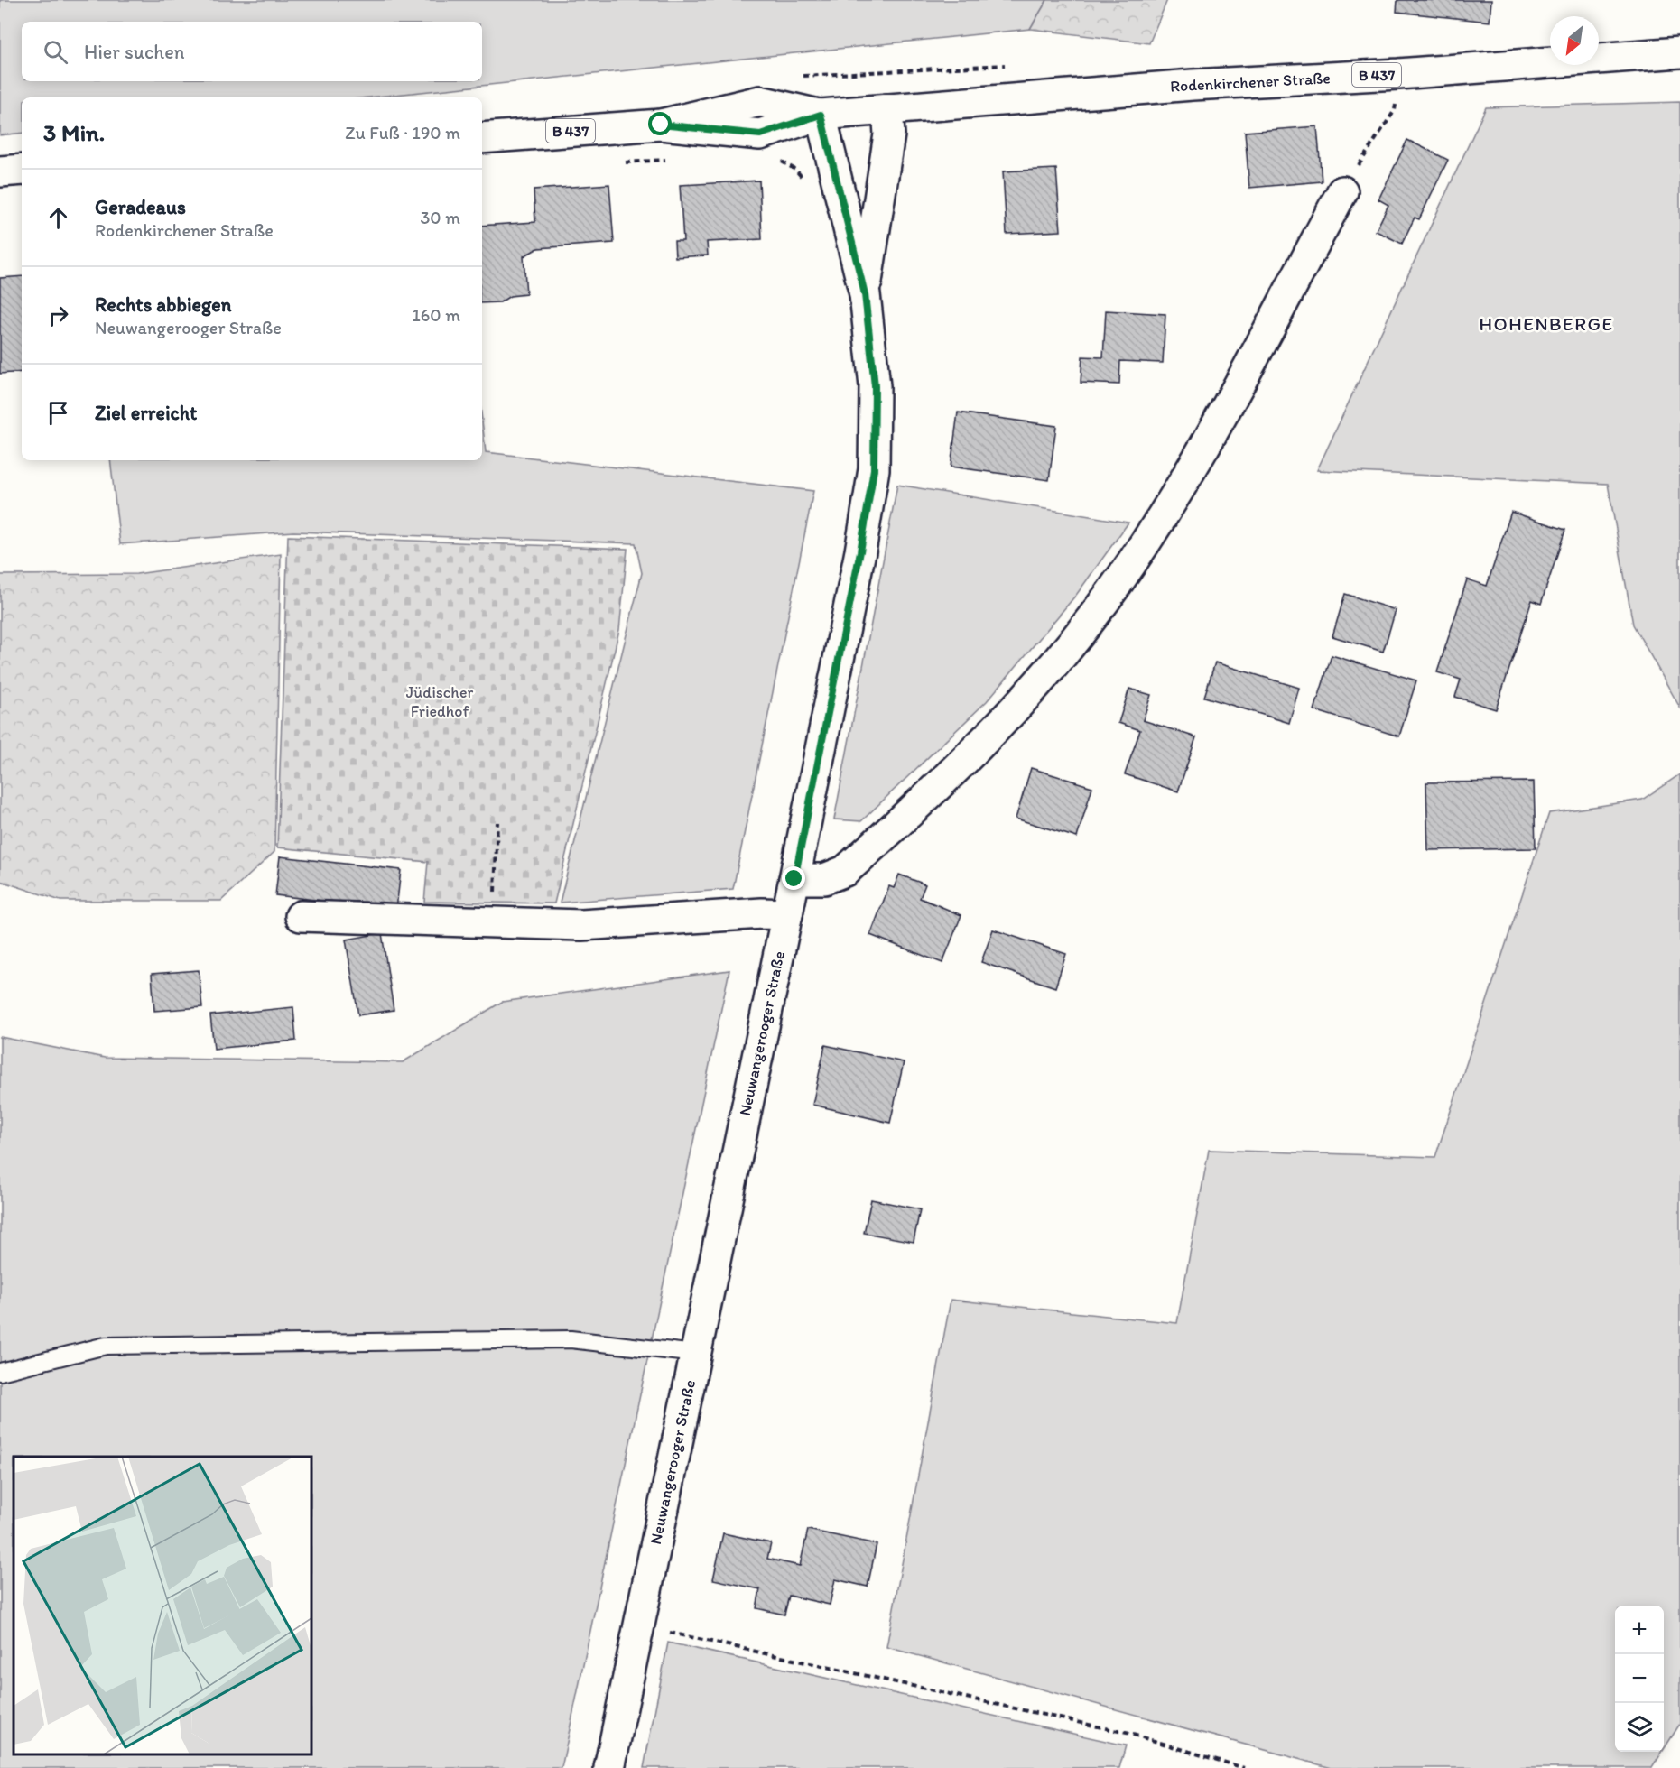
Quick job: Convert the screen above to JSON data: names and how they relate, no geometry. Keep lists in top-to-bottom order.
{
  "streets": {
    "street": ["B 437", "Rodenkirchener Straße", "Neuwangerooger Straße"]
  },
  "crossings": [
    ["Rodenkirchener Straße", "Neuwangerooger Straße"]
  ],
  "districts": ["HOHENBERGE"],
  "parks": ["Jüdischer Friedhof"],
  "north": "bottom left",
  "page": {
    "search": "Hier suchen",
    "heading": ["3 Min.", "Zu Fuß · 190 m"],
    "list": [
      ["Geradeaus", "Rodenkirchener Straße", "30 m"],
      ["Rechts abbiegen", "Neuwangerooger Straße", "160 m"],
      "Ziel erreicht"
    ],
    "map_buttons": ["+", "−"]
  }
}
